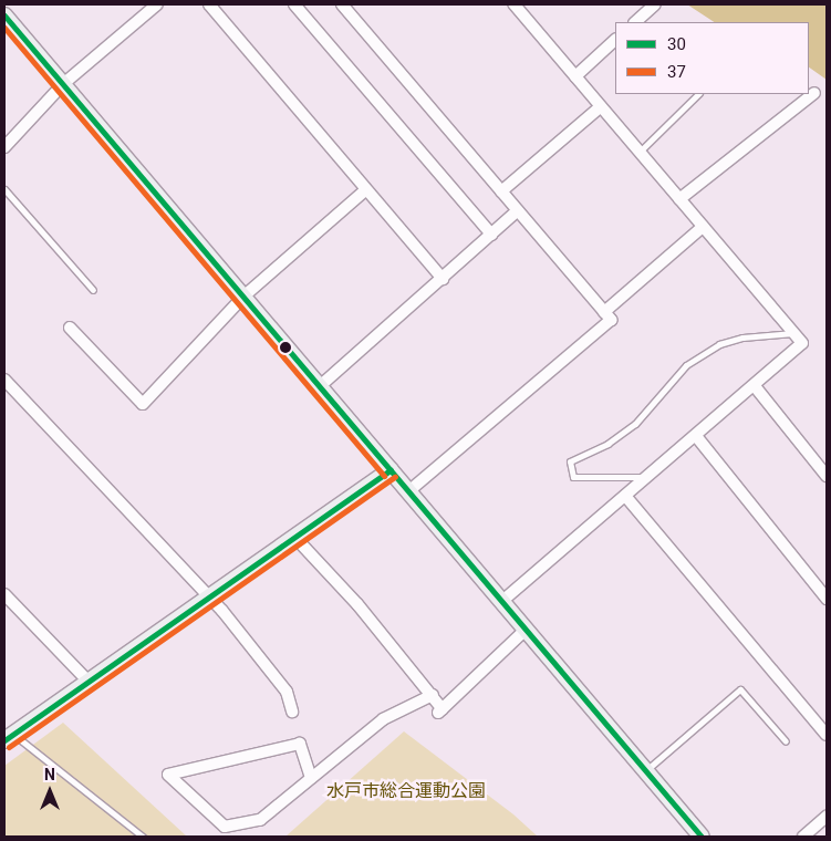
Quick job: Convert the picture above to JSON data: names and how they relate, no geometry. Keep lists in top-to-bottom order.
{
  "parks": ["水戸市総合運動公園"],
  "lines": ["transit line 30", "transit line 37"],
  "legend": ["30", "37"],
  "north": "top"
}
